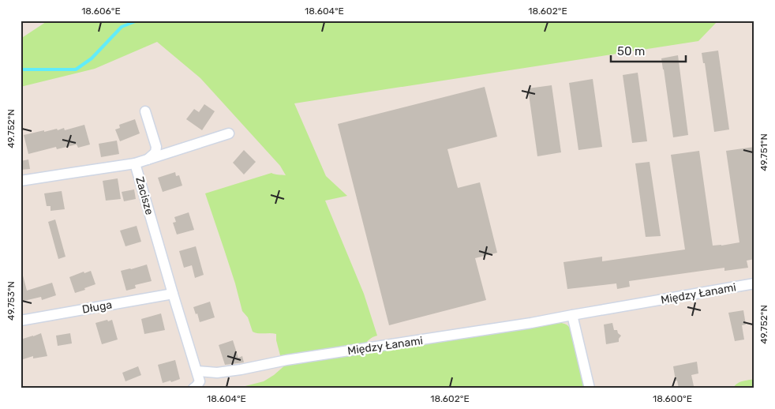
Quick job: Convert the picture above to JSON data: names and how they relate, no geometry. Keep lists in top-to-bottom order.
{
  "streets": {
    "street": ["Zacisze", "Między Łanami", "Długa"]
  },
  "crossings": [
    ["Zacisze", "Długa"]
  ],
  "scale_bar": "50 m",
  "coordinates": [
    "18.606°E",
    "18.604°E",
    "18.602°E",
    "49.752°N",
    "49.751°N",
    "49.753°N",
    "18.600°E"
  ]
}
